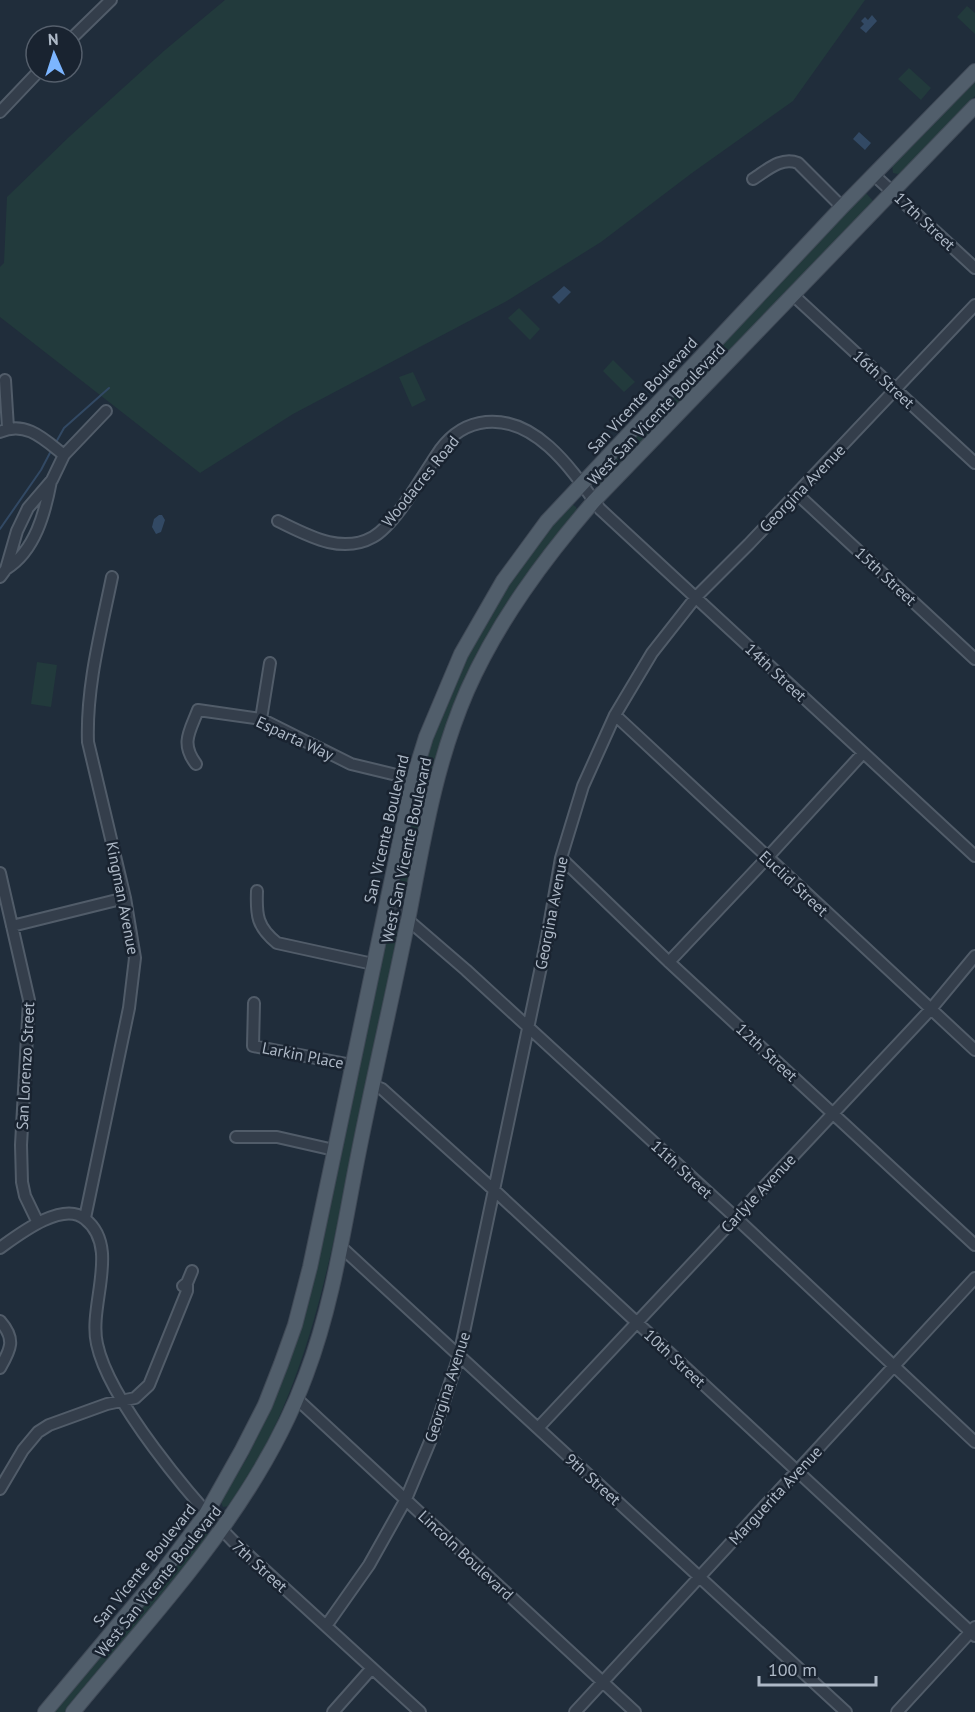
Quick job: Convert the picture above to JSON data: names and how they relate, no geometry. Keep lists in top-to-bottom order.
{
  "streets": {
    "main road": ["San Vicente Boulevard", "West San Vicente Boulevard"],
    "street": [
      "17th Street",
      "16th Street",
      "Woodacres Road",
      "Georgina Avenue",
      "15th Street",
      "14th Street",
      "Esparta Way",
      "Euclid Street",
      "Kingman Avenue",
      "12th Street",
      "Larkin Place",
      "San Lorenzo Street",
      "11th Street",
      "Carlyle Avenue",
      "10th Street",
      "9th Street",
      "Marguerita Avenue",
      "Lincoln Boulevard",
      "7th Street"
    ]
  },
  "crossings": [
    ["17th Street", "San Vicente Boulevard"],
    ["17th Street", "West San Vicente Boulevard"],
    ["16th Street", "West San Vicente Boulevard"],
    ["16th Street", "Georgina Avenue"],
    ["San Vicente Boulevard", "Woodacres Road"],
    ["San Vicente Boulevard", "14th Street"],
    ["San Vicente Boulevard", "Esparta Way"],
    ["San Vicente Boulevard", "Larkin Place"],
    ["San Vicente Boulevard", "11th Street"],
    ["San Vicente Boulevard", "7th Street"],
    ["West San Vicente Boulevard", "14th Street"],
    ["West San Vicente Boulevard", "11th Street"],
    ["West San Vicente Boulevard", "10th Street"],
    ["West San Vicente Boulevard", "9th Street"],
    ["West San Vicente Boulevard", "Lincoln Boulevard"],
    ["West San Vicente Boulevard", "7th Street"],
    ["Woodacres Road", "14th Street"],
    ["Georgina Avenue", "15th Street"],
    ["Georgina Avenue", "14th Street"],
    ["Georgina Avenue", "Euclid Street"],
    ["Georgina Avenue", "12th Street"],
    ["Georgina Avenue", "11th Street"],
    ["Georgina Avenue", "10th Street"],
    ["Georgina Avenue", "9th Street"],
    ["Georgina Avenue", "Lincoln Boulevard"],
    ["Georgina Avenue", "7th Street"],
    ["Euclid Street", "Carlyle Avenue"],
    ["Kingman Avenue", "7th Street"],
    ["12th Street", "Carlyle Avenue"],
    ["11th Street", "Carlyle Avenue"],
    ["11th Street", "Marguerita Avenue"],
    ["Carlyle Avenue", "10th Street"],
    ["Carlyle Avenue", "9th Street"],
    ["10th Street", "Marguerita Avenue"],
    ["9th Street", "Marguerita Avenue"],
    ["Marguerita Avenue", "Lincoln Boulevard"]
  ],
  "scale_bar": "100 m",
  "north": "top"
}
